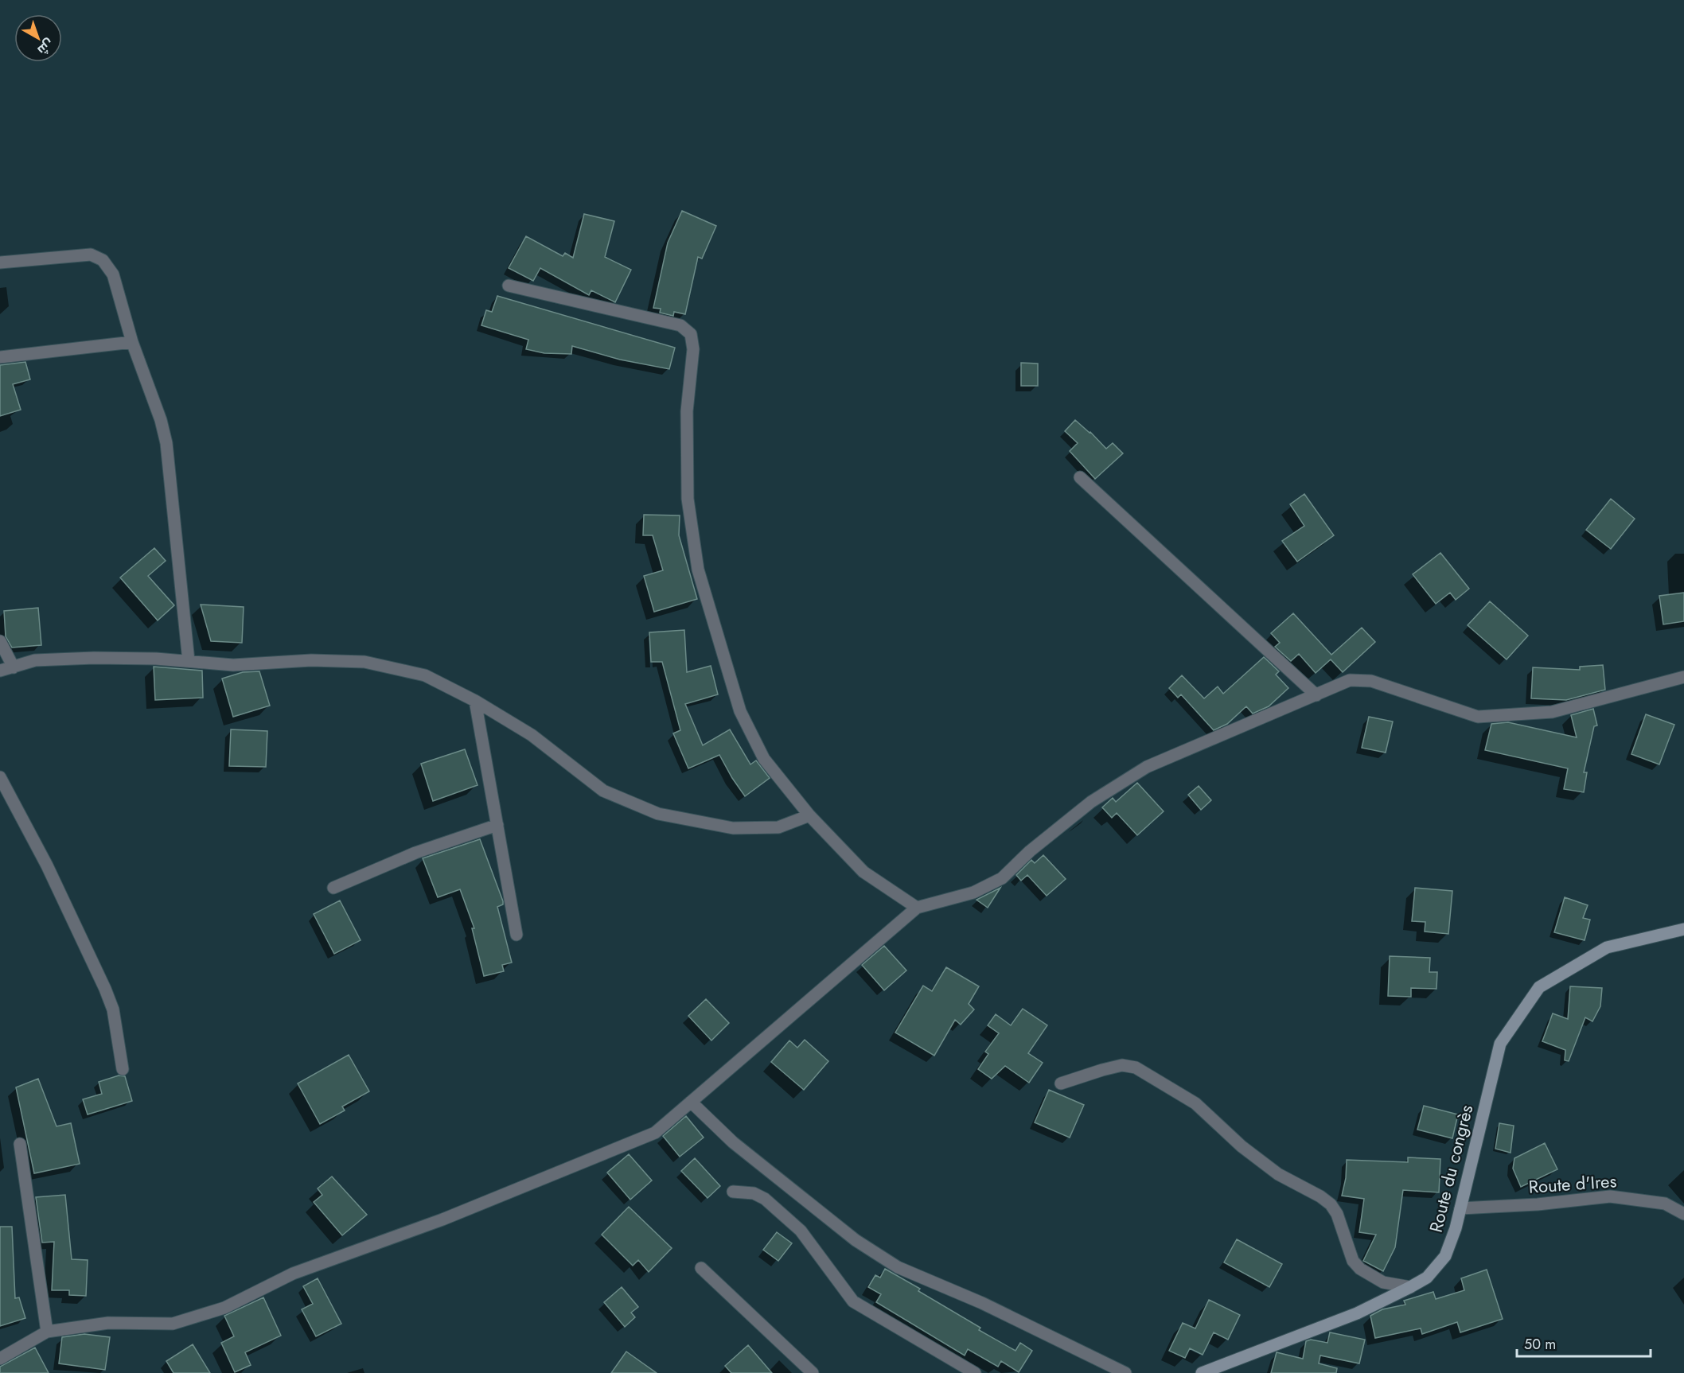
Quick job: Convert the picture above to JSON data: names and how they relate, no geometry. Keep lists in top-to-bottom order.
{
  "streets": {
    "main road": ["Route du congrès"],
    "street": ["Route d'Ires"]
  },
  "crossings": [
    ["Route du congrès", "Route d'Ires"]
  ],
  "scale_bar": "50 m",
  "north": "bottom right"
}
